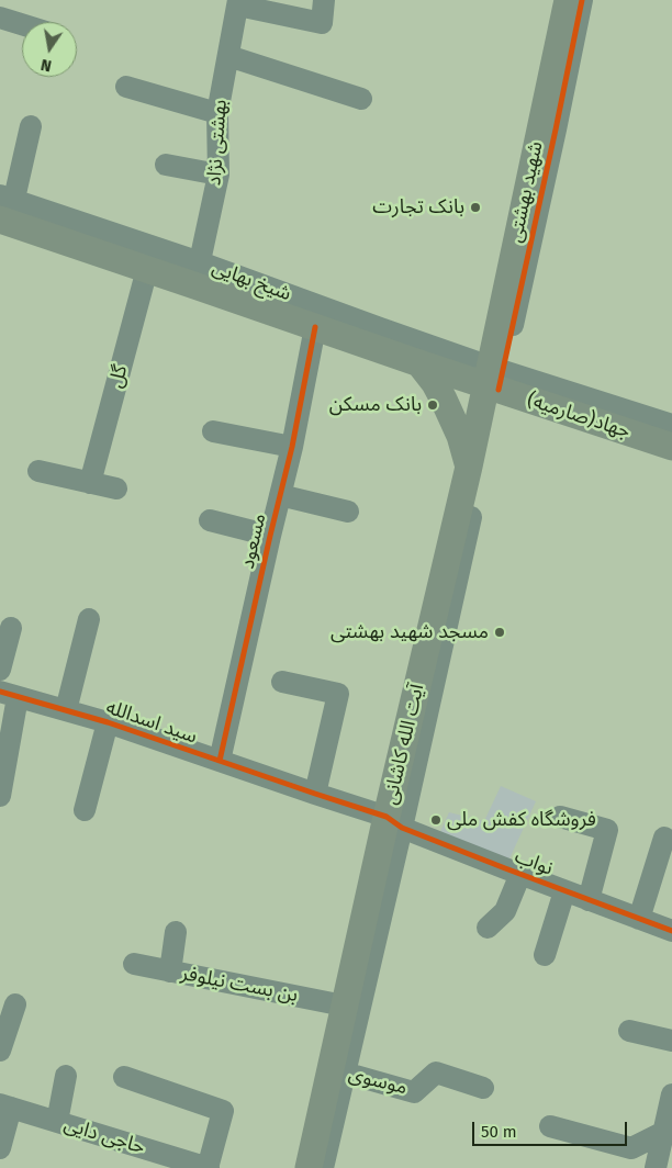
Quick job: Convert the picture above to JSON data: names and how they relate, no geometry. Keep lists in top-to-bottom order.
{
  "streets": {
    "main road": [
      "شهید بهشتی",
      "شیخ بهایی",
      "جهاد(صارمیه)",
      "آیت الله کاشانی"
    ],
    "street": [
      "بهشتی نژاد",
      "گل",
      "مسعود",
      "سید اسدالله",
      "نواب",
      "بن بست نیلوفر",
      "موسوی",
      "حاجی دایی"
    ]
  },
  "crossings": [
    ["بهشتی نژاد", "شیخ بهایی"],
    ["شهید بهشتی", "شیخ بهایی"],
    ["شهید بهشتی", "جهاد(صارمیه)"],
    ["شهید بهشتی", "آیت الله کاشانی"],
    ["شیخ بهایی", "گل"],
    ["شیخ بهایی", "جهاد(صارمیه)"],
    ["شیخ بهایی", "مسعود"],
    ["شیخ بهایی", "آیت الله کاشانی"],
    ["جهاد(صارمیه)", "آیت الله کاشانی"],
    ["مسعود", "سید اسدالله"],
    ["سید اسدالله", "آیت الله کاشانی"],
    ["سید اسدالله", "نواب"],
    ["آیت الله کاشانی", "نواب"],
    ["آیت الله کاشانی", "بن بست نیلوفر"],
    ["آیت الله کاشانی", "موسوی"]
  ],
  "places": [
    "بانک تجارت",
    "بانک مسکن",
    "مسجد شهید بهشتی",
    "فروشگاه کفش ملی"
  ],
  "scale_bar": "50 m",
  "north": "bottom"
}
